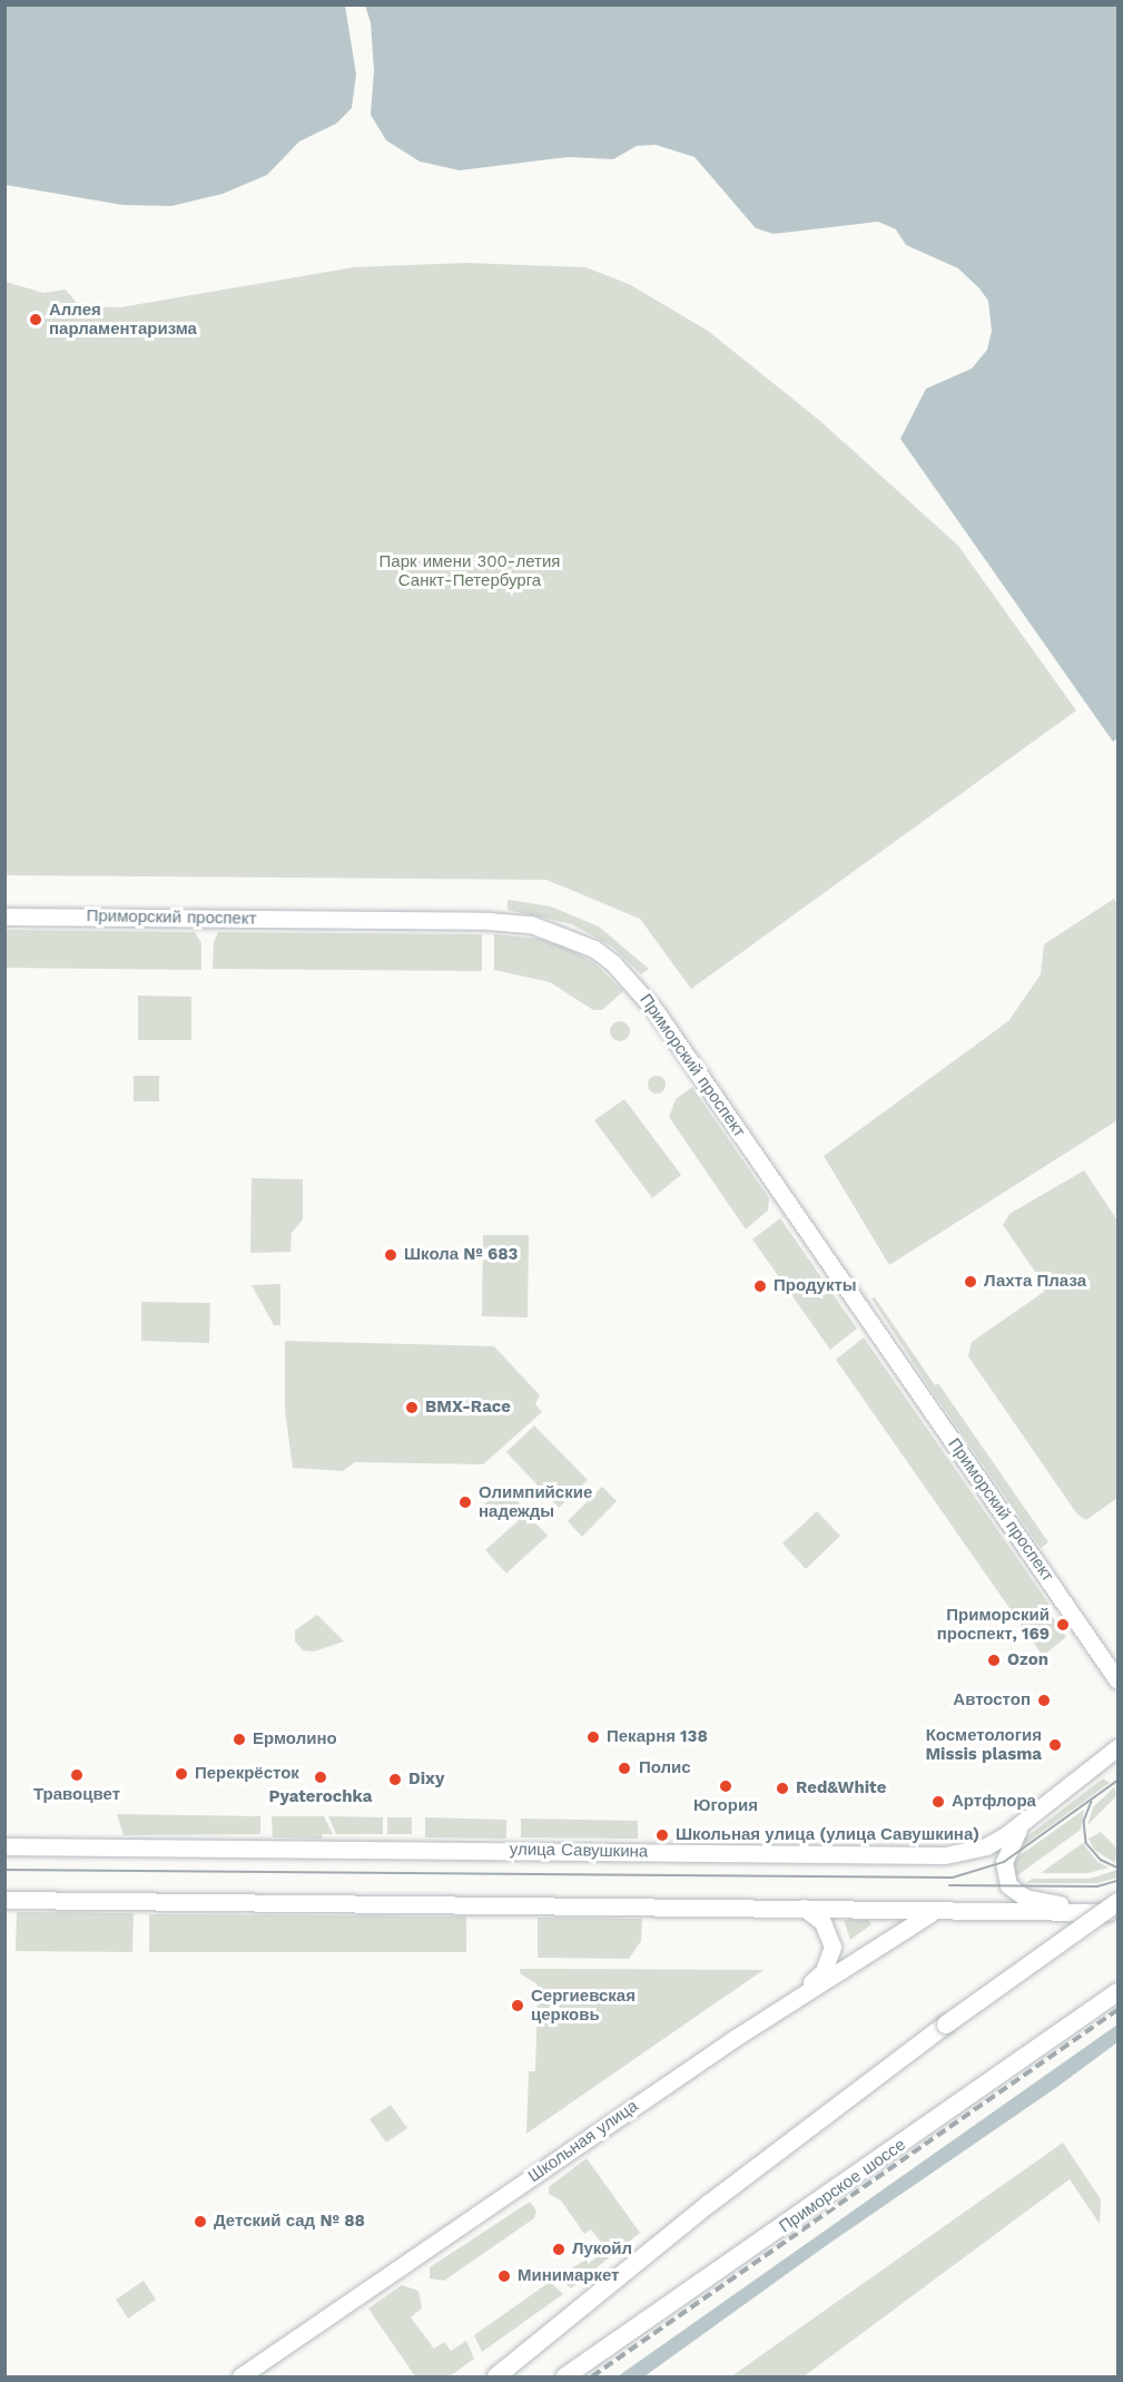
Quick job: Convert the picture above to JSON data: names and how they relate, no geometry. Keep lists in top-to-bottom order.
{
  "streets": {
    "main road": ["Приморское шоссе"],
    "street": ["Приморский проспект", "улица Савушкина", "Школьная улица"]
  },
  "parks": ["Парк имени 300-летия Санкт-Петербурга"],
  "places": [
    "Аллея парламентаризма",
    "Школа № 683",
    "Лахта Плаза",
    "Продукты",
    "BMX-Race",
    "Олимпийские надежды",
    "Приморский проспект, 169",
    "Ozon",
    "Автостоп",
    "Пекарня 138",
    "Ермолино",
    "Косметология Missis plasma",
    "Полис",
    "Перекрёсток",
    "Травоцвет",
    "Pyaterochka",
    "Dixy",
    "Югория",
    "Red&White",
    "Артфлора",
    "Школьная улица (улица Савушкина)",
    "Сергиевская церковь",
    "Детский сад № 88",
    "Лукойл",
    "Минимаркет"
  ]
}
